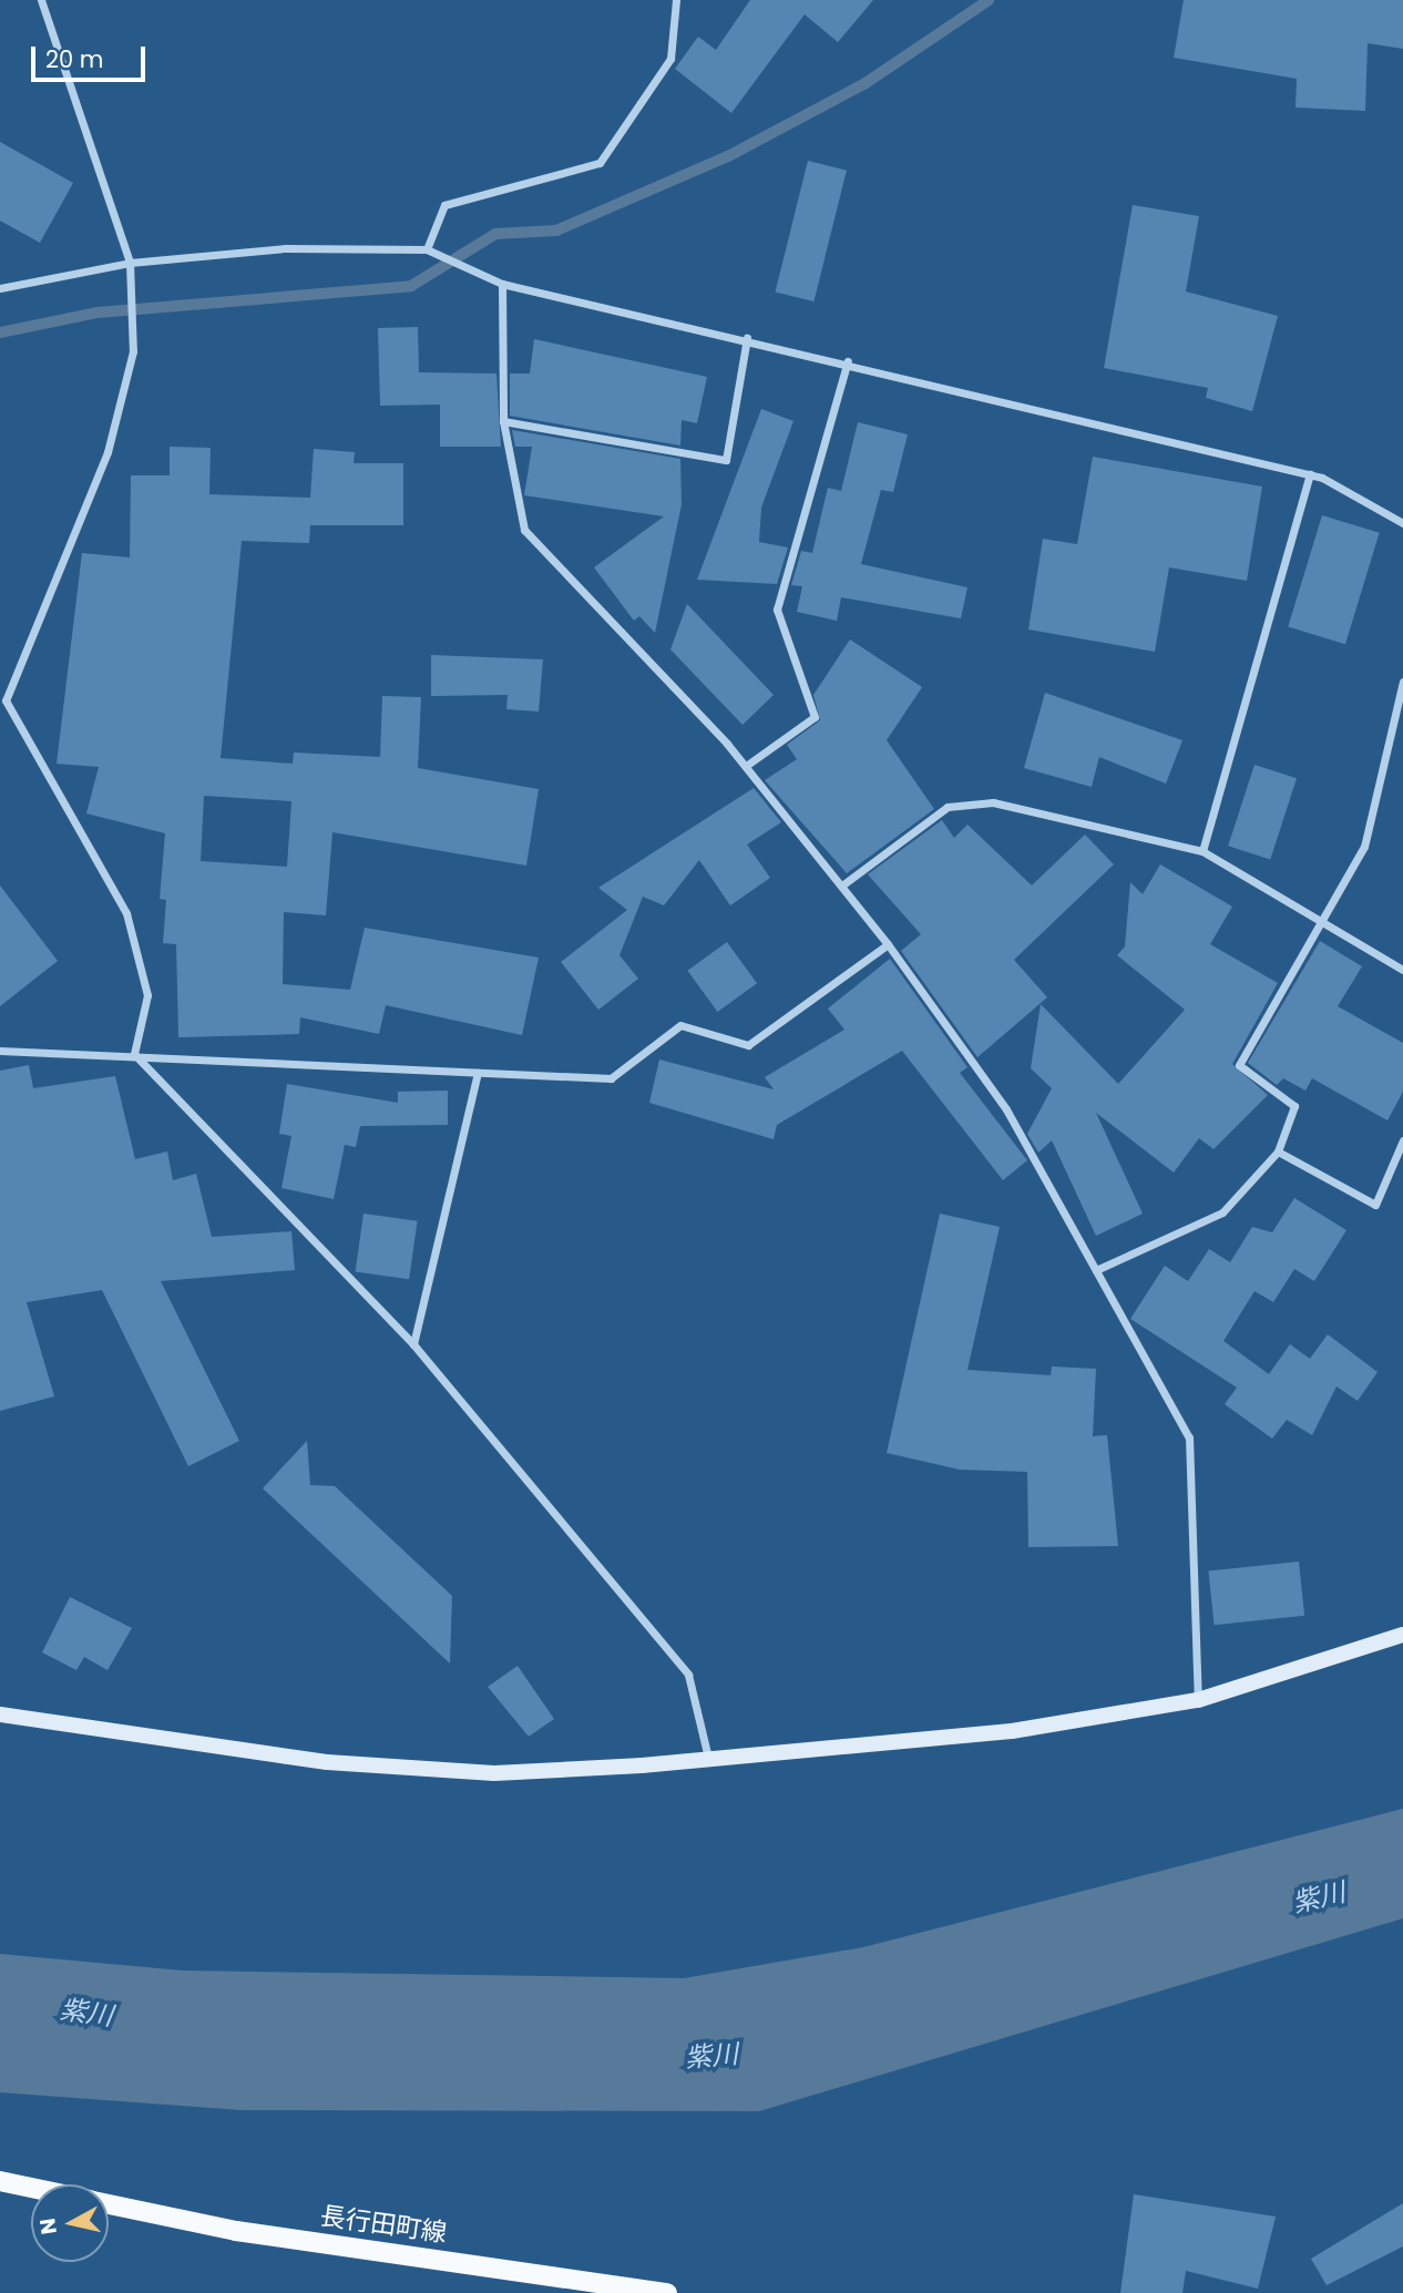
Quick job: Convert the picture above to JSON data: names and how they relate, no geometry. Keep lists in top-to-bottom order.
{
  "streets": {
    "main road": ["長行田町線"]
  },
  "water": ["紫川"],
  "scale_bar": "20 m",
  "north": "left"
}
